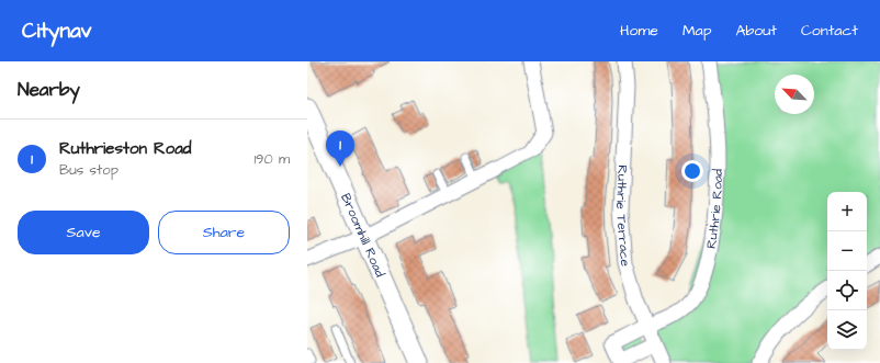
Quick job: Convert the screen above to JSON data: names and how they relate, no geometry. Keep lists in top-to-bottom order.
{
  "streets": {
    "street": ["Ruthrie Road", "Ruthrie Terrace", "Broomhill Road"]
  },
  "crossings": [
    ["Ruthrie Road", "Ruthrie Terrace"]
  ],
  "north": "top left",
  "page": {
    "header": "Citynav",
    "nav": [
      "Home",
      "Map",
      "About",
      "Contact"
    ],
    "heading": "Nearby",
    "list": [
      {
        "mark": "1",
        "name": "Ruthrieston Road",
        "note": "Bus stop",
        "value": "190 m"
      }
    ],
    "pins": "1",
    "map_buttons": ["+", "−"],
    "buttons": ["Save", "Share"]
  }
}
